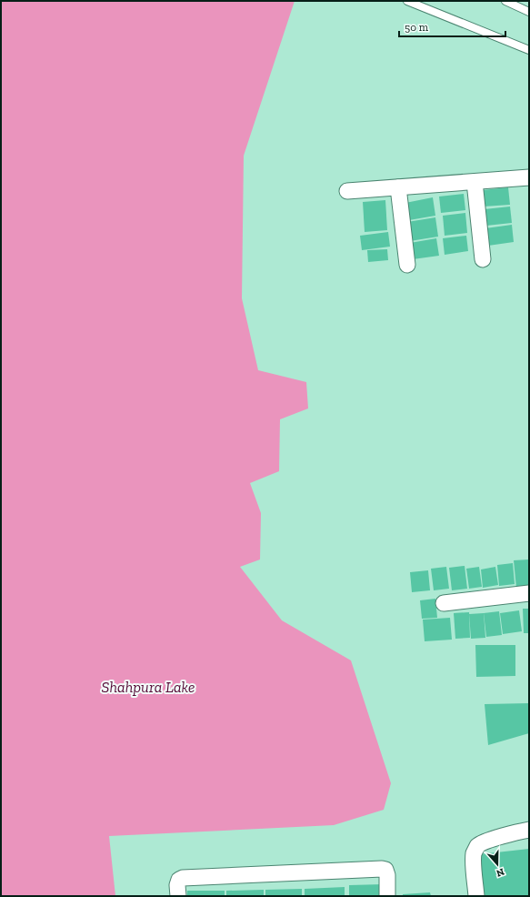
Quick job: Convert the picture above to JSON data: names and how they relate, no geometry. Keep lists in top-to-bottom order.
{
  "water": ["Shahpura Lake"],
  "scale_bar": "50 m",
  "north": "bottom"
}
